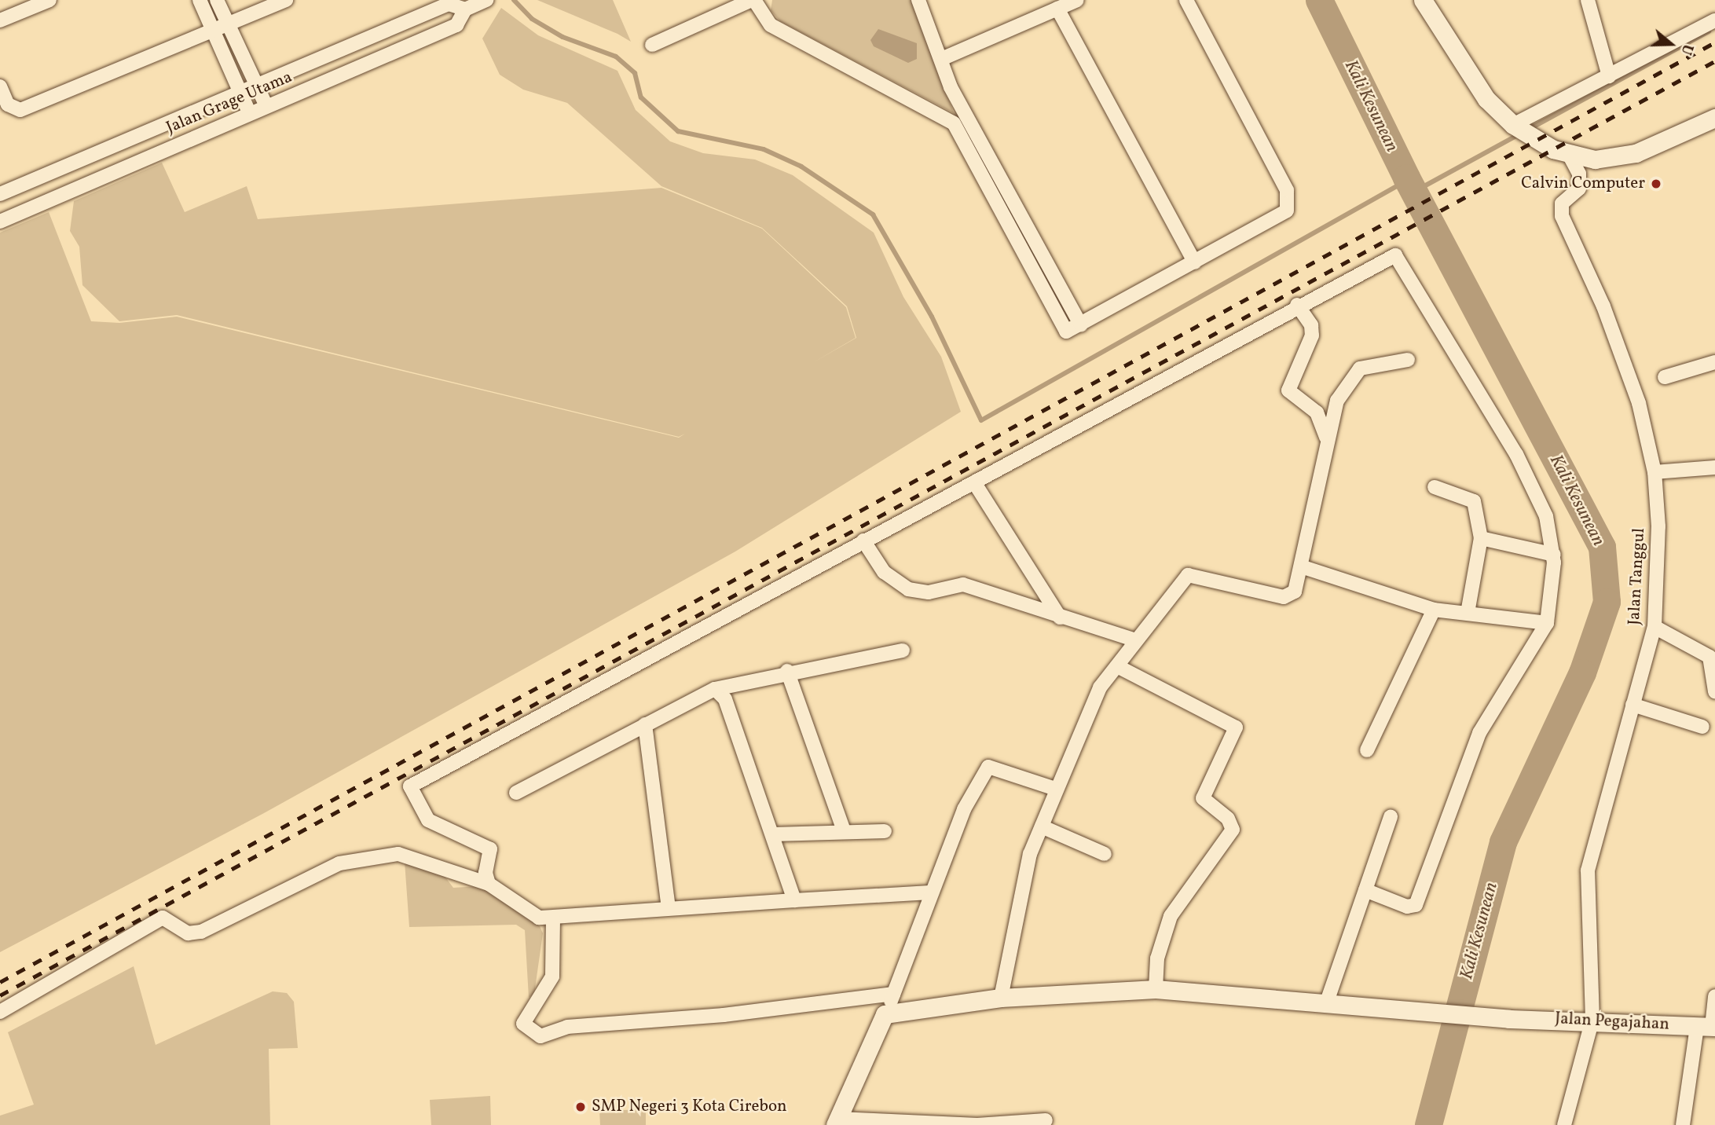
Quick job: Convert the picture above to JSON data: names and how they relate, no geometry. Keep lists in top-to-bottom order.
{
  "streets": {
    "street": ["Jalan Grage Utama", "Jalan Tanggul", "Jalan Pegajahan"]
  },
  "crossings": [
    ["Jalan Tanggul", "Jalan Pegajahan"]
  ],
  "water": ["Kali Kesunean"],
  "places": ["Calvin Computer", "SMP Negeri 3 Kota Cirebon"],
  "north": "right"
}
